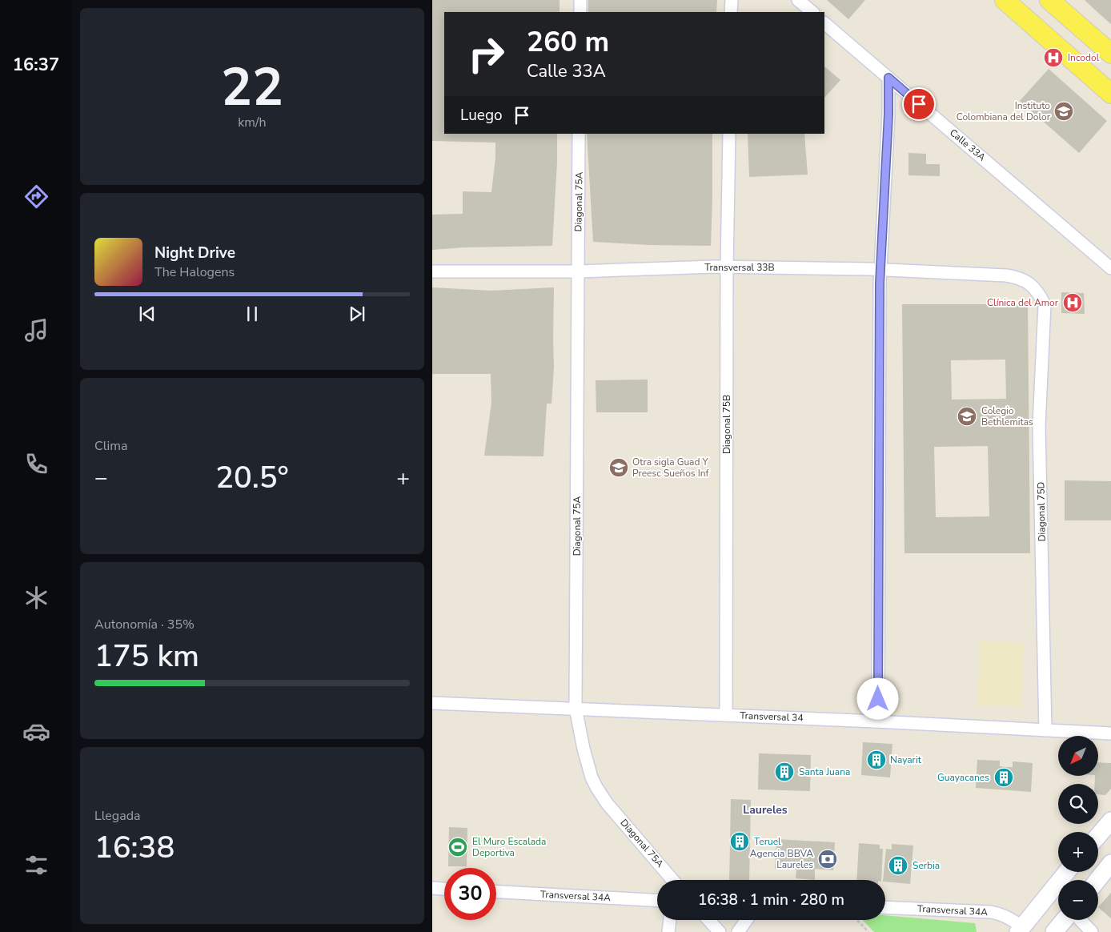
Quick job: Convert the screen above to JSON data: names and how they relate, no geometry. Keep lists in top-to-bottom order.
{
  "streets": {
    "street": [
      "Calle 33A",
      "Diagonal 75A",
      "Transversal 33B",
      "Diagonal 75B",
      "Diagonal 75D",
      "Transversal 34",
      "Transversal 34A"
    ]
  },
  "crossings": [
    ["Diagonal 75A", "Transversal 33B"],
    ["Diagonal 75A", "Transversal 34"],
    ["Transversal 33B", "Diagonal 75B"],
    ["Transversal 33B", "Diagonal 75D"],
    ["Diagonal 75B", "Transversal 34"],
    ["Diagonal 75D", "Transversal 34"]
  ],
  "districts": ["Laureles"],
  "places": {
    "hospital": ["Incodol", "Clínica del Amor"],
    "school or university": ["Instituto Colombiana del Dolor", "Colegio Bethlemitas", "Otra sigla Guad Y Preesc Sueños Inf"],
    "building": [
      "Nayarit",
      "Santa Juana",
      "Guayacanes",
      "Teruel",
      "Serbia"
    ],
    "sports": ["El Muro Escalada Deportiva"],
    "bank": ["Agencia BBVA Laureles"]
  },
  "north": "bottom left",
  "page": {
    "tabs": "16:37",
    "tile": [
      ["22", "km/h"],
      "Clima",
      ["Autonomía · 35%", "175 km"],
      ["Llegada", "16:38"]
    ],
    "turn": ["260 m", "Calle 33A"],
    "then": "Luego",
    "song": ["Night Drive", "The Halogens"],
    "heat": ["−", "20.5°", "+"],
    "map_buttons": ["+", "−"],
    "limit": "30",
    "trip": "16:38 · 1 min · 280 m"
  }
}
